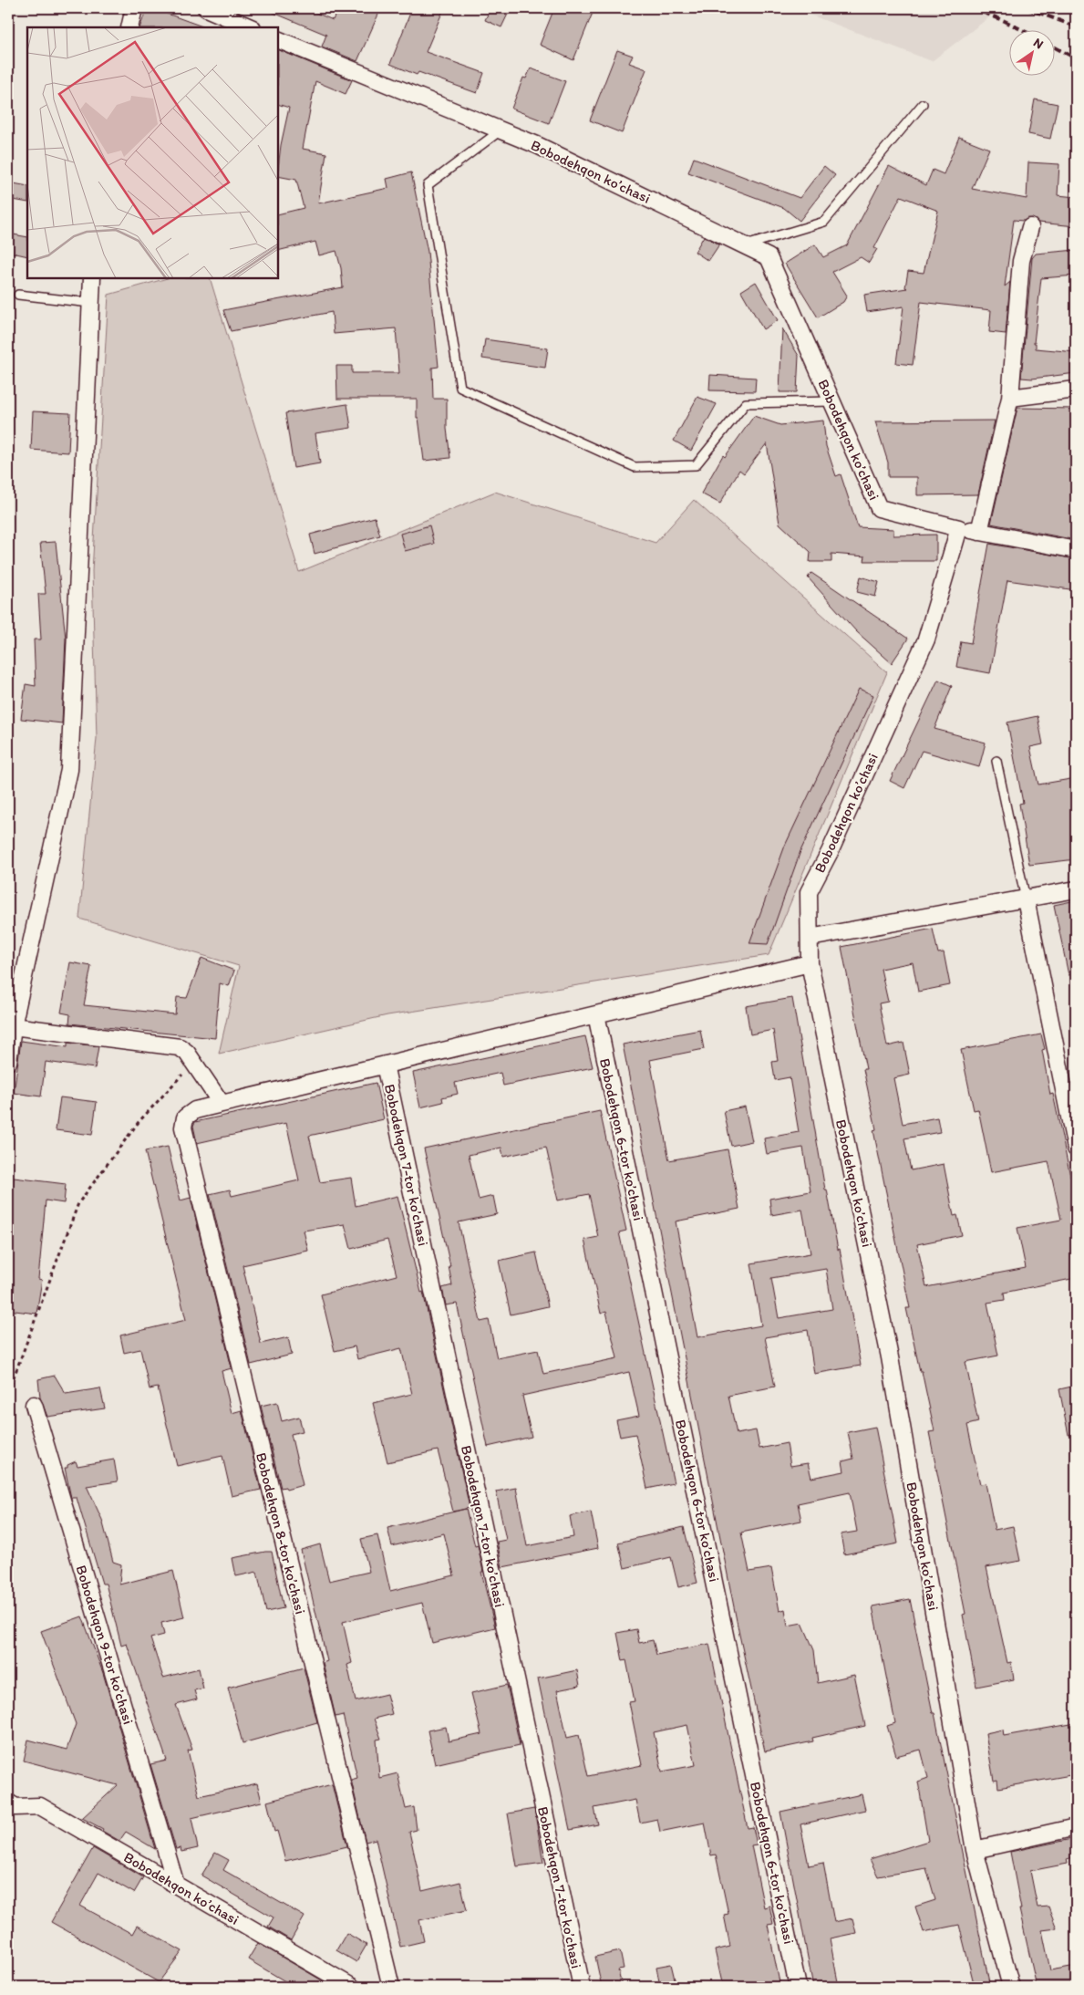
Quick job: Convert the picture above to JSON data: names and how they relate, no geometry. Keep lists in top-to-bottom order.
{
  "streets": {
    "street": [
      "Bobodehqon koʼchasi",
      "Bobodehqon 6-tor koʼchasi",
      "Bobodehqon 7-tor koʼchasi",
      "Bobodehqon 8-tor koʼchasi",
      "Bobodehqon 9-tor koʼchasi"
    ]
  },
  "crossings": [
    ["Bobodehqon koʼchasi", "Bobodehqon 8-tor koʼchasi"],
    ["Bobodehqon koʼchasi", "Bobodehqon 9-tor koʼchasi"],
    ["Bobodehqon 6-tor koʼchasi", "Bobodehqon 8-tor koʼchasi"],
    ["Bobodehqon 7-tor koʼchasi", "Bobodehqon 8-tor koʼchasi"]
  ],
  "north": "top right"
}
